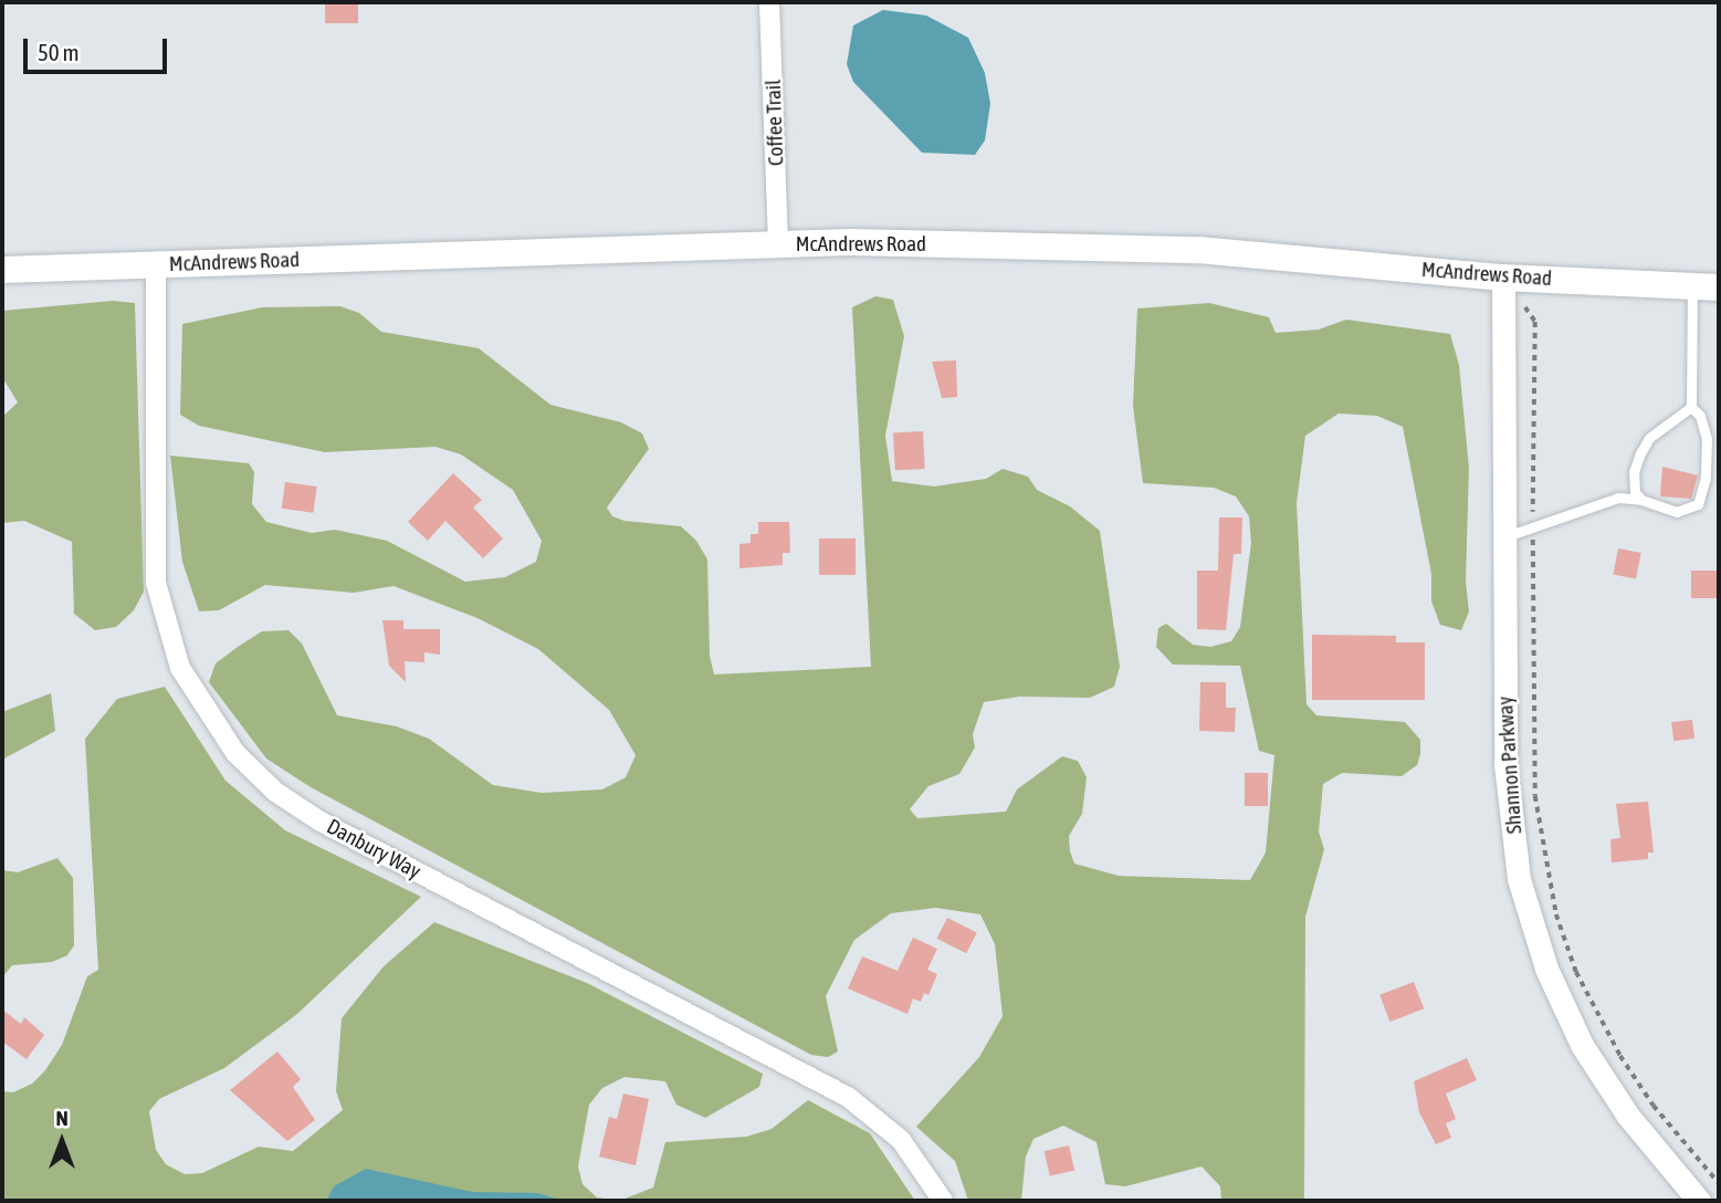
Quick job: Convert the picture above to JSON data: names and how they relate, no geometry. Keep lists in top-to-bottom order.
{
  "streets": {
    "main road": ["McAndrews Road"],
    "street": ["Coffee Trail", "Shannon Parkway", "Danbury Way"]
  },
  "crossings": [
    ["Coffee Trail", "McAndrews Road"],
    ["McAndrews Road", "Shannon Parkway"],
    ["McAndrews Road", "Danbury Way"]
  ],
  "scale_bar": "50 m",
  "north": "top"
}
